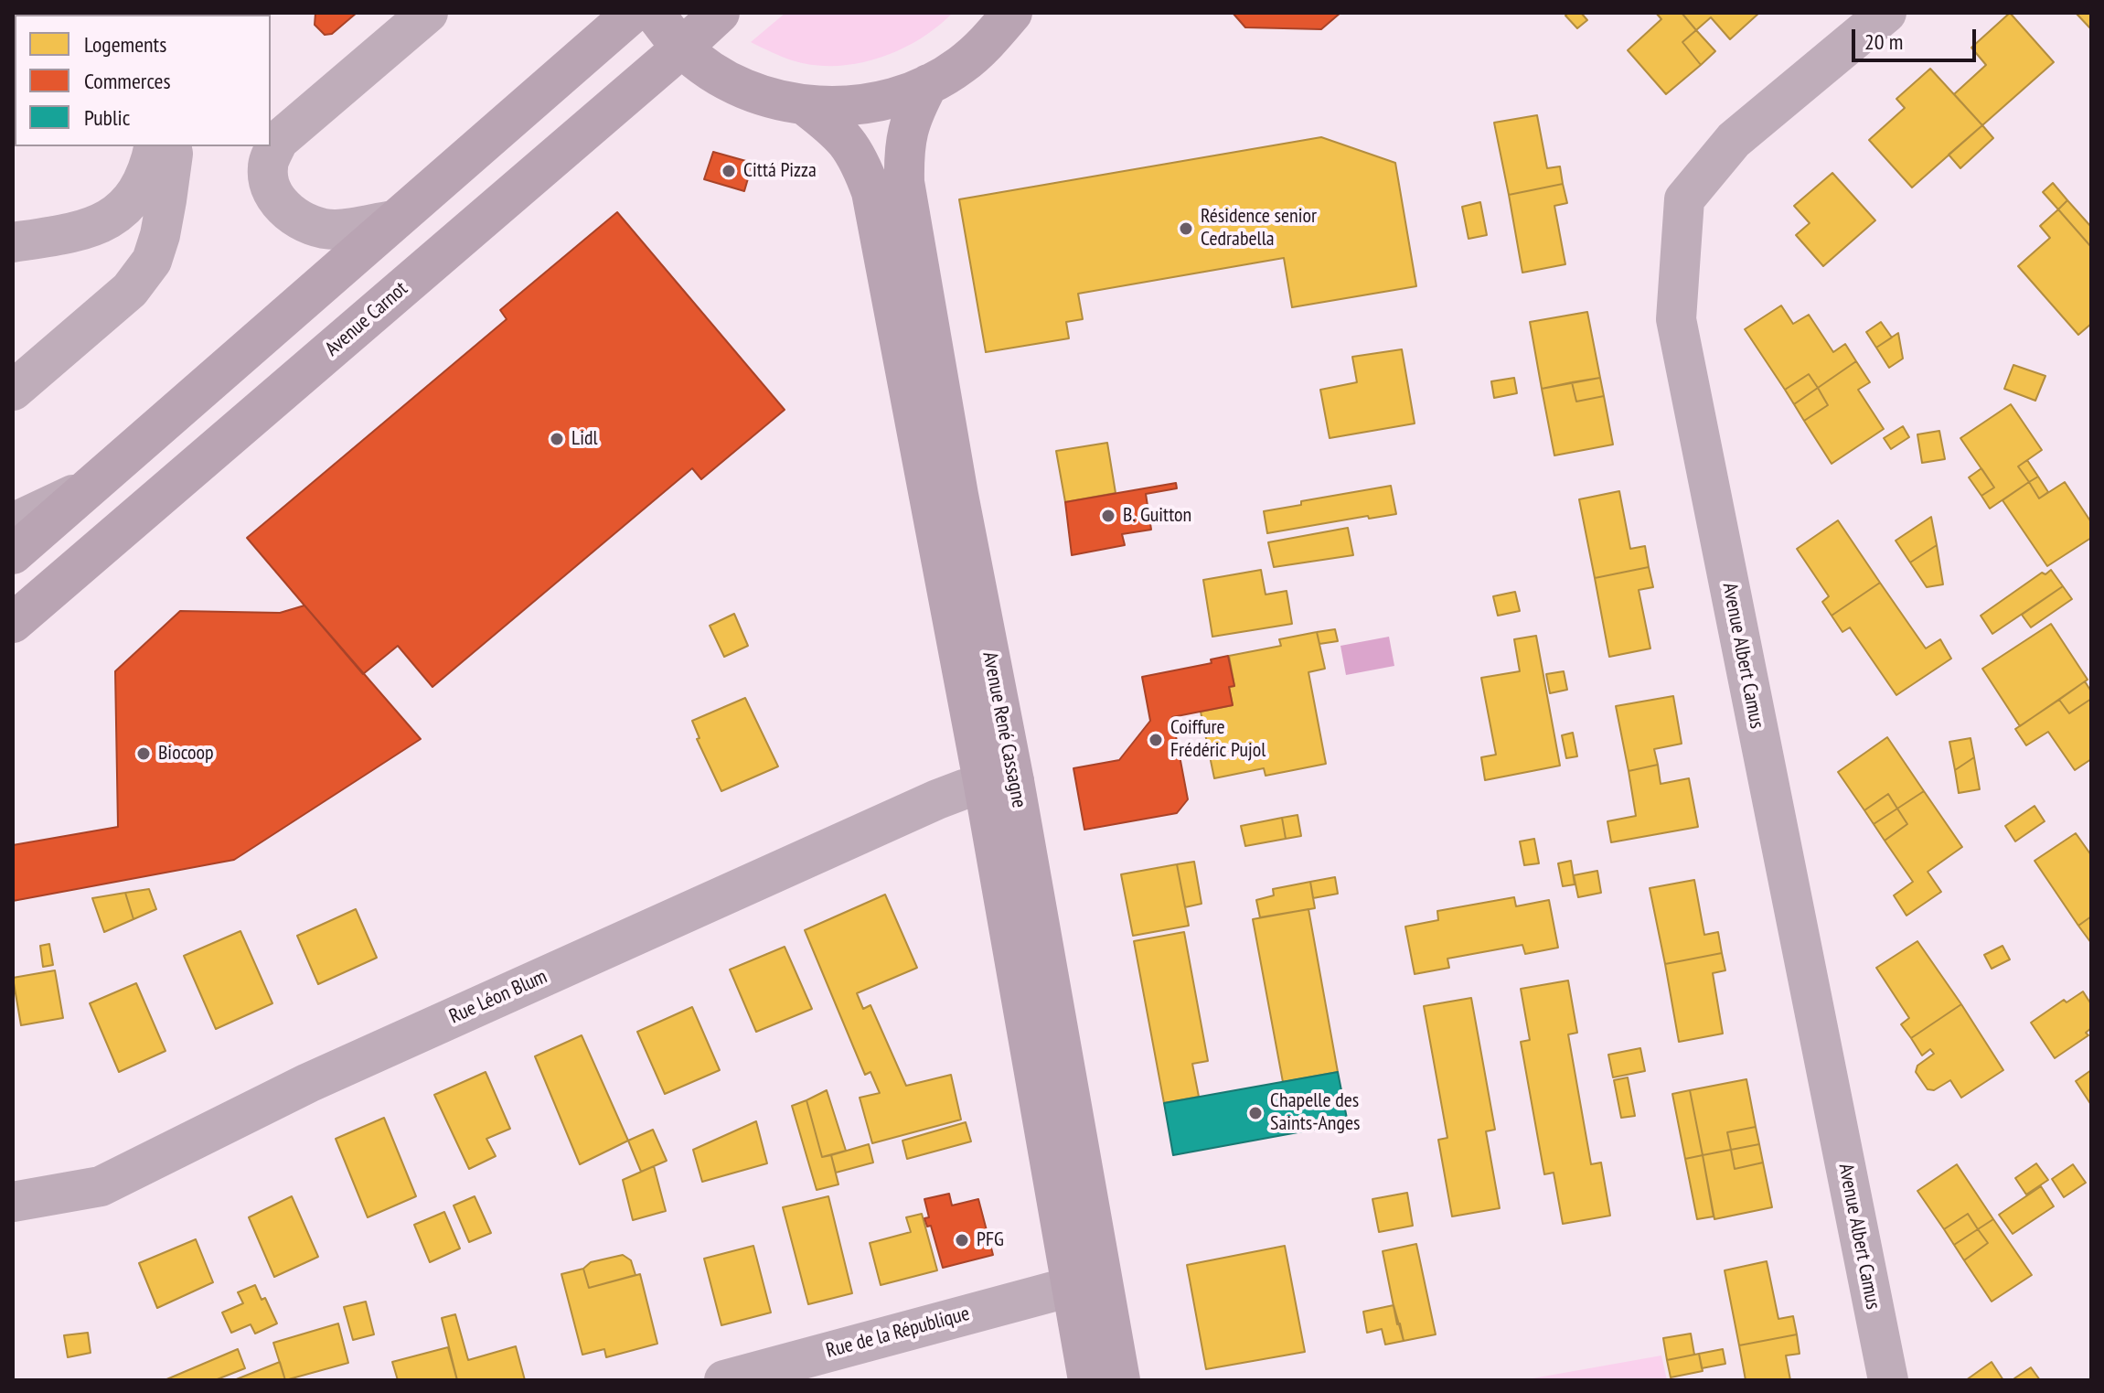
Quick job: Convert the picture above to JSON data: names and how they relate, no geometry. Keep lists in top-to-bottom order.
{
  "streets": {
    "main road": ["Avenue Carnot", "Avenue René Cassagne"],
    "street": ["Avenue Albert Camus", "Rue Léon Blum", "Rue de la République"]
  },
  "crossings": [
    ["Avenue René Cassagne", "Rue Léon Blum"],
    ["Avenue René Cassagne", "Rue de la République"]
  ],
  "places": [
    "Cittá Pizza",
    "Résidence senior Cedrabella",
    "Lidl",
    "B. Guitton",
    "Coiffure Frédéric Pujol",
    "Biocoop",
    "Chapelle des Saints-Anges",
    "PFG"
  ],
  "legend": ["Logements", "Commerces", "Public"],
  "scale_bar": "20 m"
}
